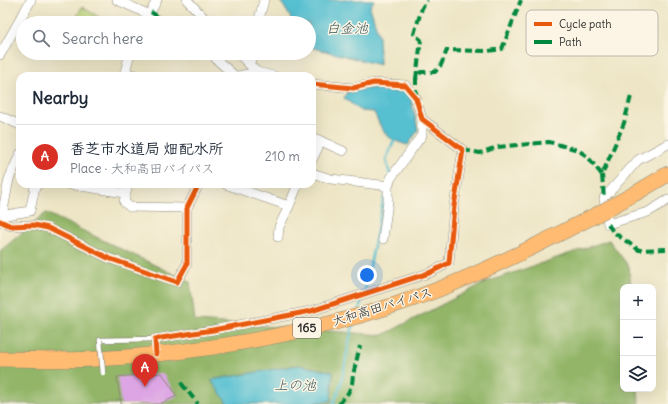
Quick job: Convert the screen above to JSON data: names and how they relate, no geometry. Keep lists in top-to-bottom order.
{
  "streets": {
    "highway": ["大和高田バイパス", "165"]
  },
  "water": ["白金池", "上の池"],
  "legend": ["Cycle path", "Path"],
  "page": {
    "search": "Search here",
    "heading": "Nearby",
    "list": [
      {
        "mark": "A",
        "name": "香芝市水道局 畑配水所",
        "note": "Place · 大和高田バイパス",
        "value": "210 m"
      }
    ],
    "map_buttons": ["+", "−"],
    "pins": "A"
  }
}
